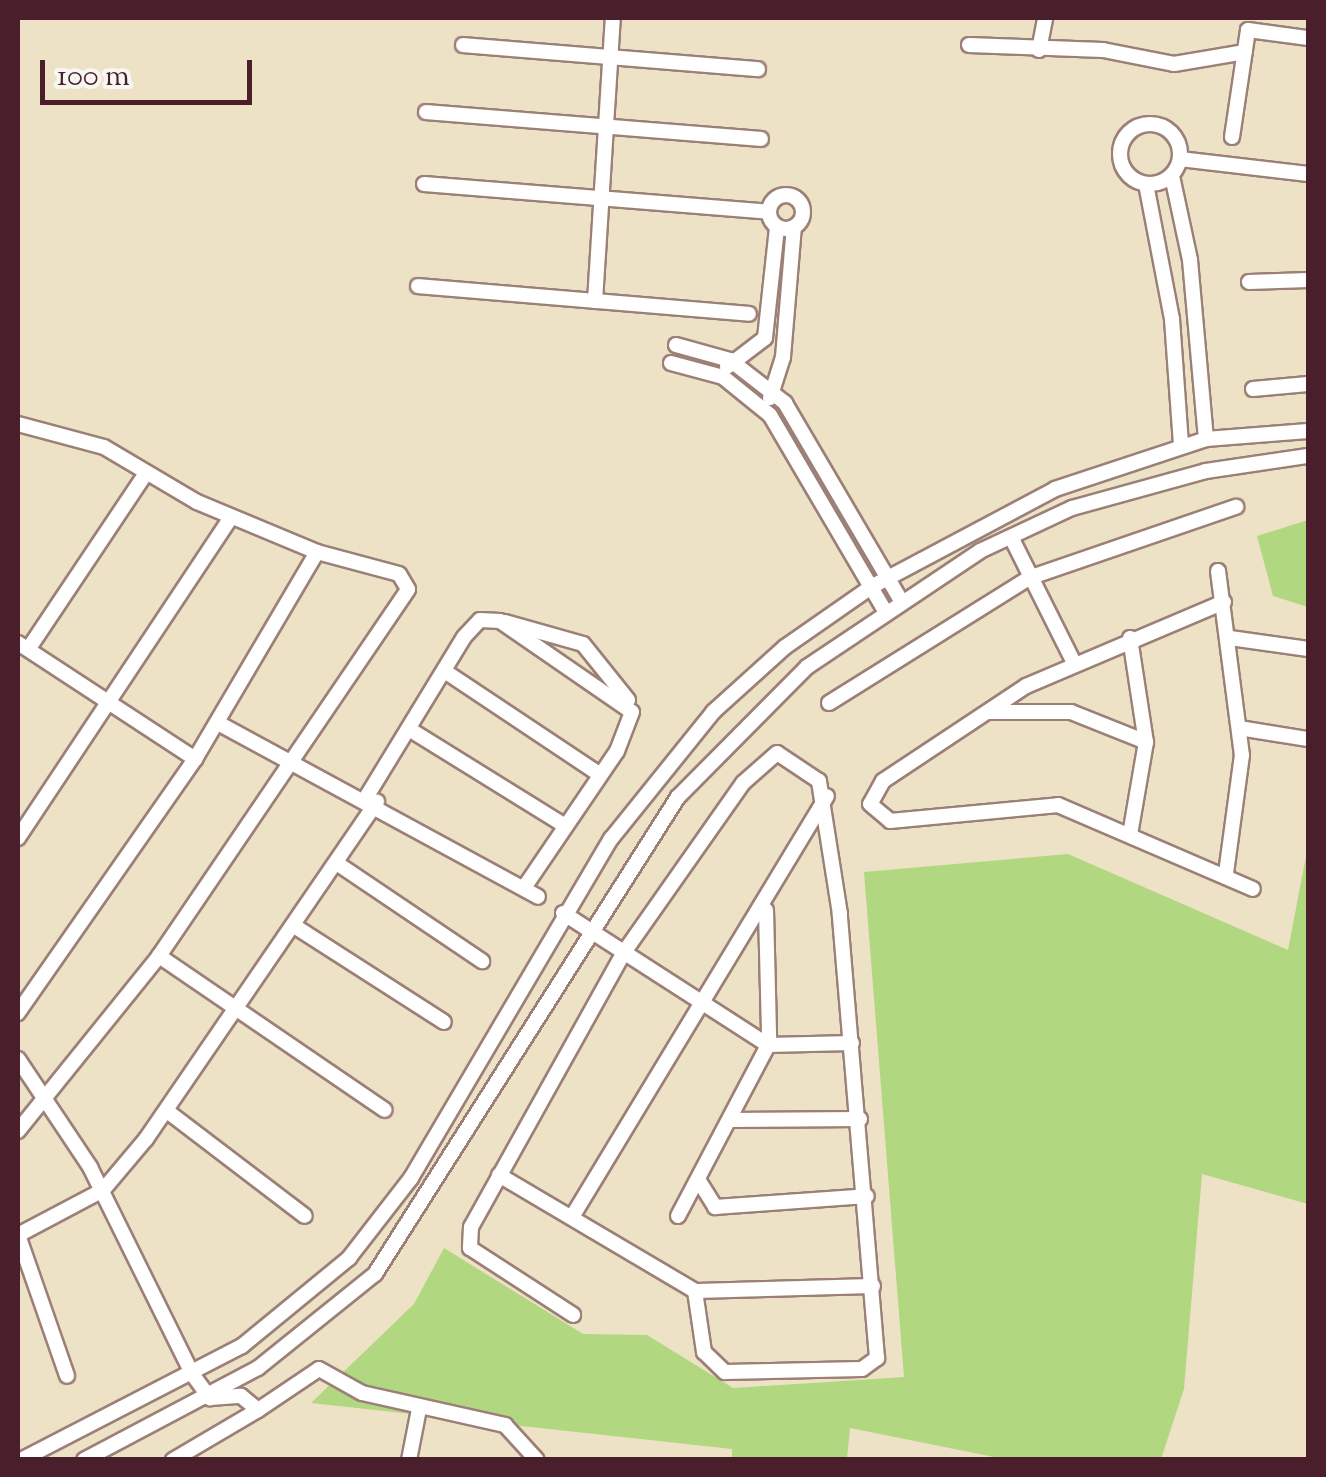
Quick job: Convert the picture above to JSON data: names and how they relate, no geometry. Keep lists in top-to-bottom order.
{
  "scale_bar": "100 m"
}
